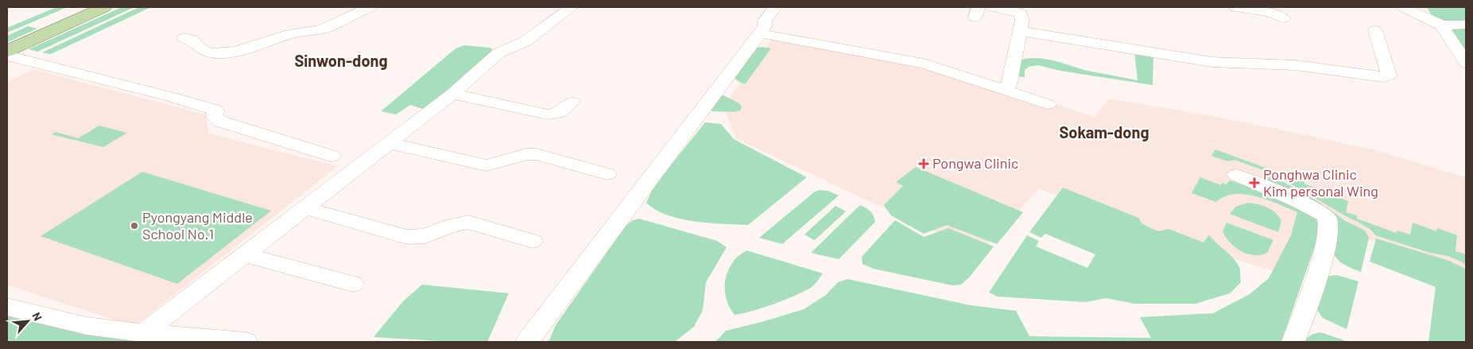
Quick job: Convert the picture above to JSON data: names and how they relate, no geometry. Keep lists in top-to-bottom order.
{
  "districts": ["Sinwon-dong", "Sokam-dong"],
  "places": {
    "health": ["Pongwa Clinic", "Ponghwa Clinic Kim personal Wing"],
    "other": ["Pyongyang Middle School No.1"]
  },
  "north": "top right"
}
